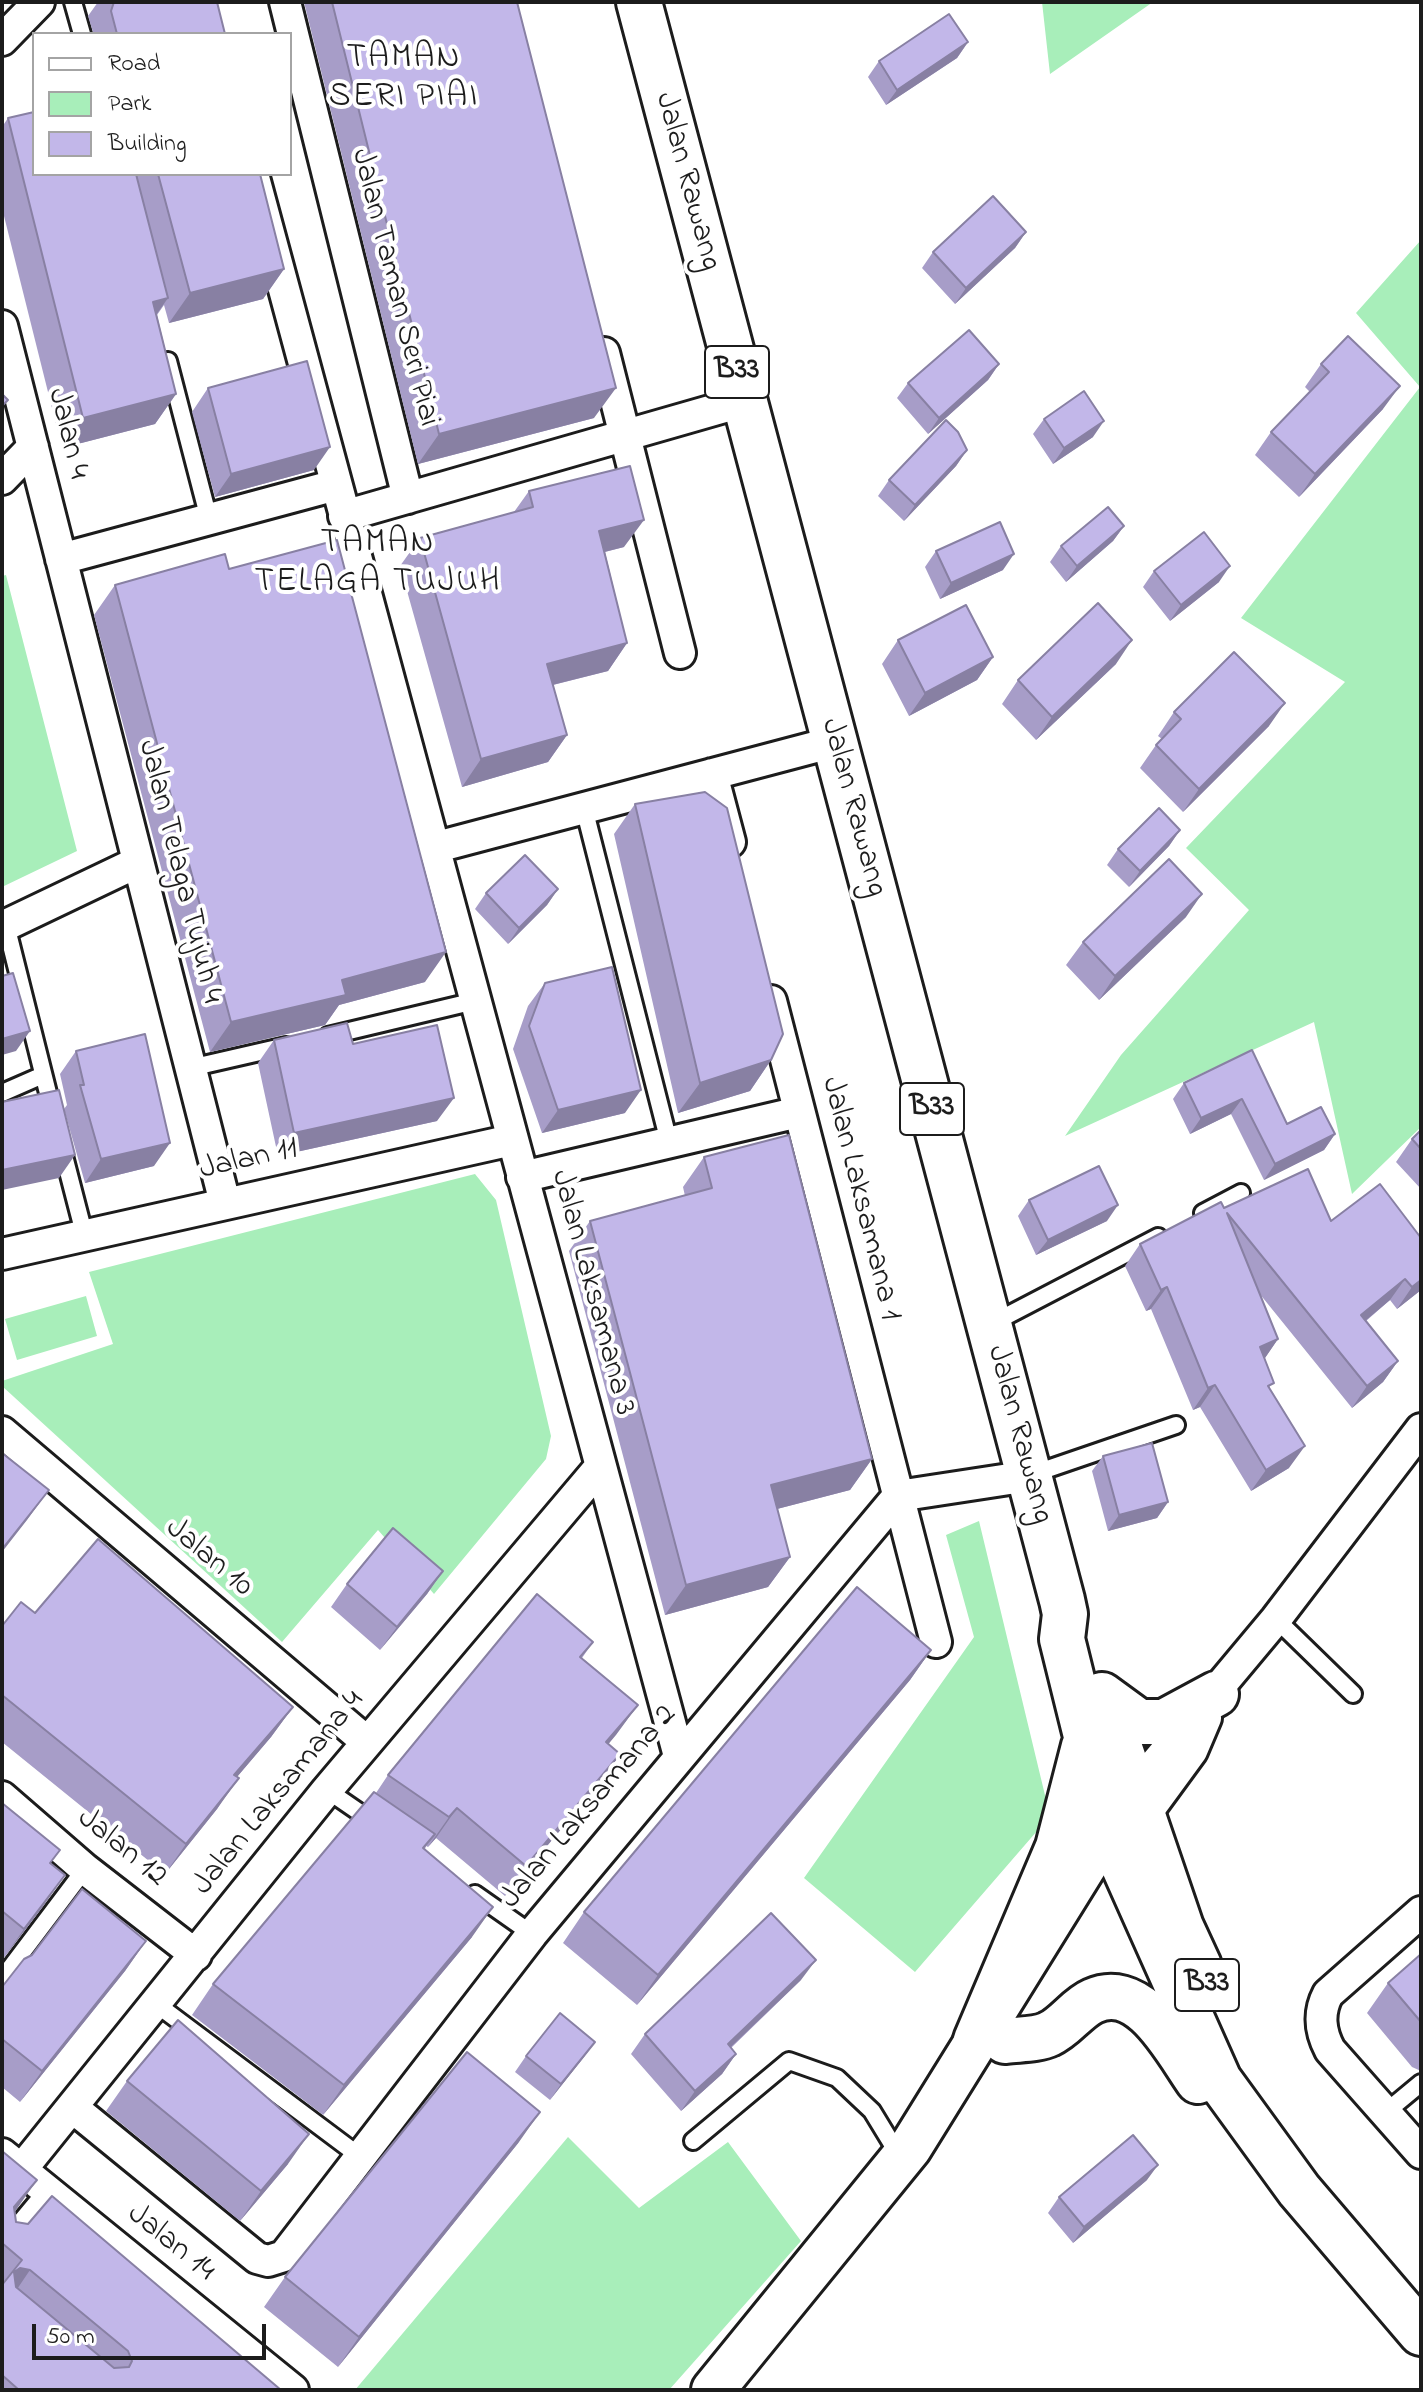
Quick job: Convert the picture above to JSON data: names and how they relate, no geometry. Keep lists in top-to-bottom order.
{
  "streets": {
    "main road": ["Jalan Rawang", "B33"],
    "street": [
      "Jalan Taman Seri Piai",
      "Jalan 4",
      "Jalan Telaga Tujuh 4",
      "Jalan 11",
      "Jalan Laksamana 1",
      "Jalan Laksamana 3",
      "Jalan 10",
      "Jalan Laksamana 4",
      "Jalan Laksamana 2",
      "Jalan 12",
      "Jalan 14"
    ]
  },
  "crossings": [
    ["Jalan 4", "Jalan Telaga Tujuh 4"],
    ["Jalan Telaga Tujuh 4", "Jalan 11"],
    ["Jalan 11", "Jalan Laksamana 3"],
    ["Jalan Laksamana 1", "Jalan Laksamana 2"],
    ["Jalan Laksamana 3", "Jalan Laksamana 4"],
    ["Jalan Laksamana 3", "Jalan Laksamana 2"],
    ["Jalan 10", "Jalan Laksamana 4"],
    ["Jalan Laksamana 4", "Jalan Laksamana 2"],
    ["Jalan Laksamana 4", "Jalan 12"],
    ["Jalan Laksamana 4", "Jalan 14"]
  ],
  "districts": ["TAMAN SERI PIAI", "TAMAN TELAGA TUJUH"],
  "legend": ["Road", "Park", "Building"],
  "scale_bar": "50 m"
}
